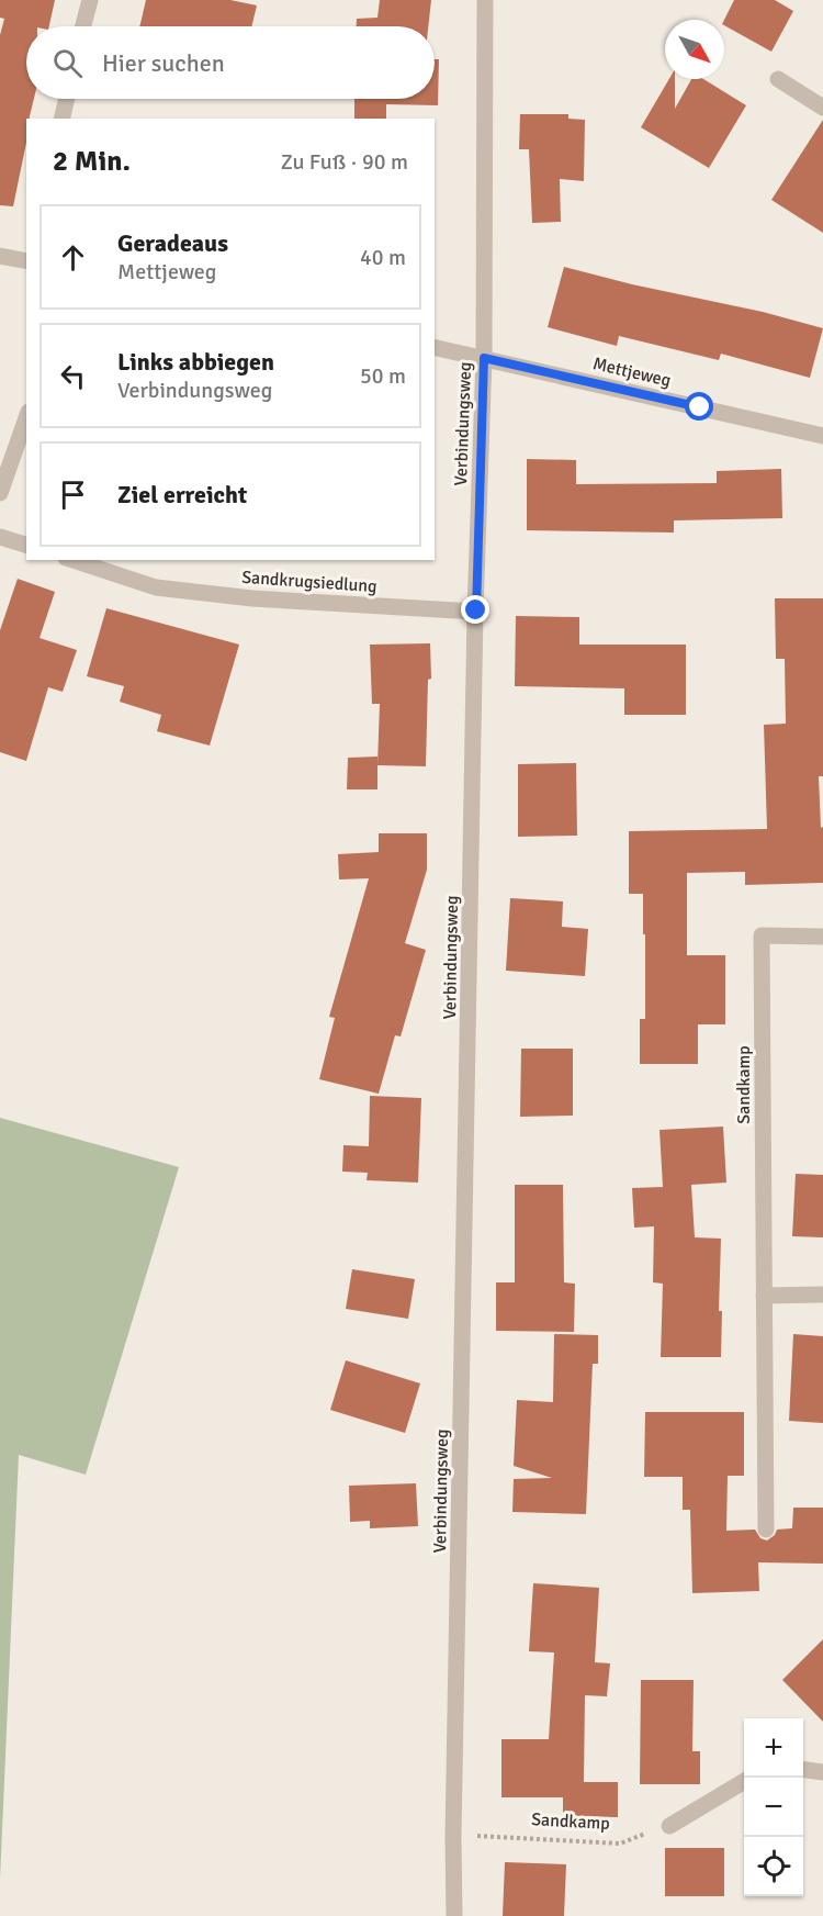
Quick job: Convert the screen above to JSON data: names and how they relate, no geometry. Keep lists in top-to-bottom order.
{
  "streets": {
    "street": [
      "Mettjeweg",
      "Verbindungsweg",
      "Sandkrugsiedlung",
      "Sandkamp"
    ]
  },
  "crossings": [
    ["Mettjeweg", "Verbindungsweg"],
    ["Verbindungsweg", "Sandkrugsiedlung"],
    ["Verbindungsweg", "Sandkamp"]
  ],
  "north": "bottom right",
  "page": {
    "search": "Hier suchen",
    "heading": ["2 Min.", "Zu Fuß · 90 m"],
    "list": [
      ["Geradeaus", "Mettjeweg", "40 m"],
      ["Links abbiegen", "Verbindungsweg", "50 m"],
      "Ziel erreicht"
    ],
    "map_buttons": ["+", "−"]
  }
}
